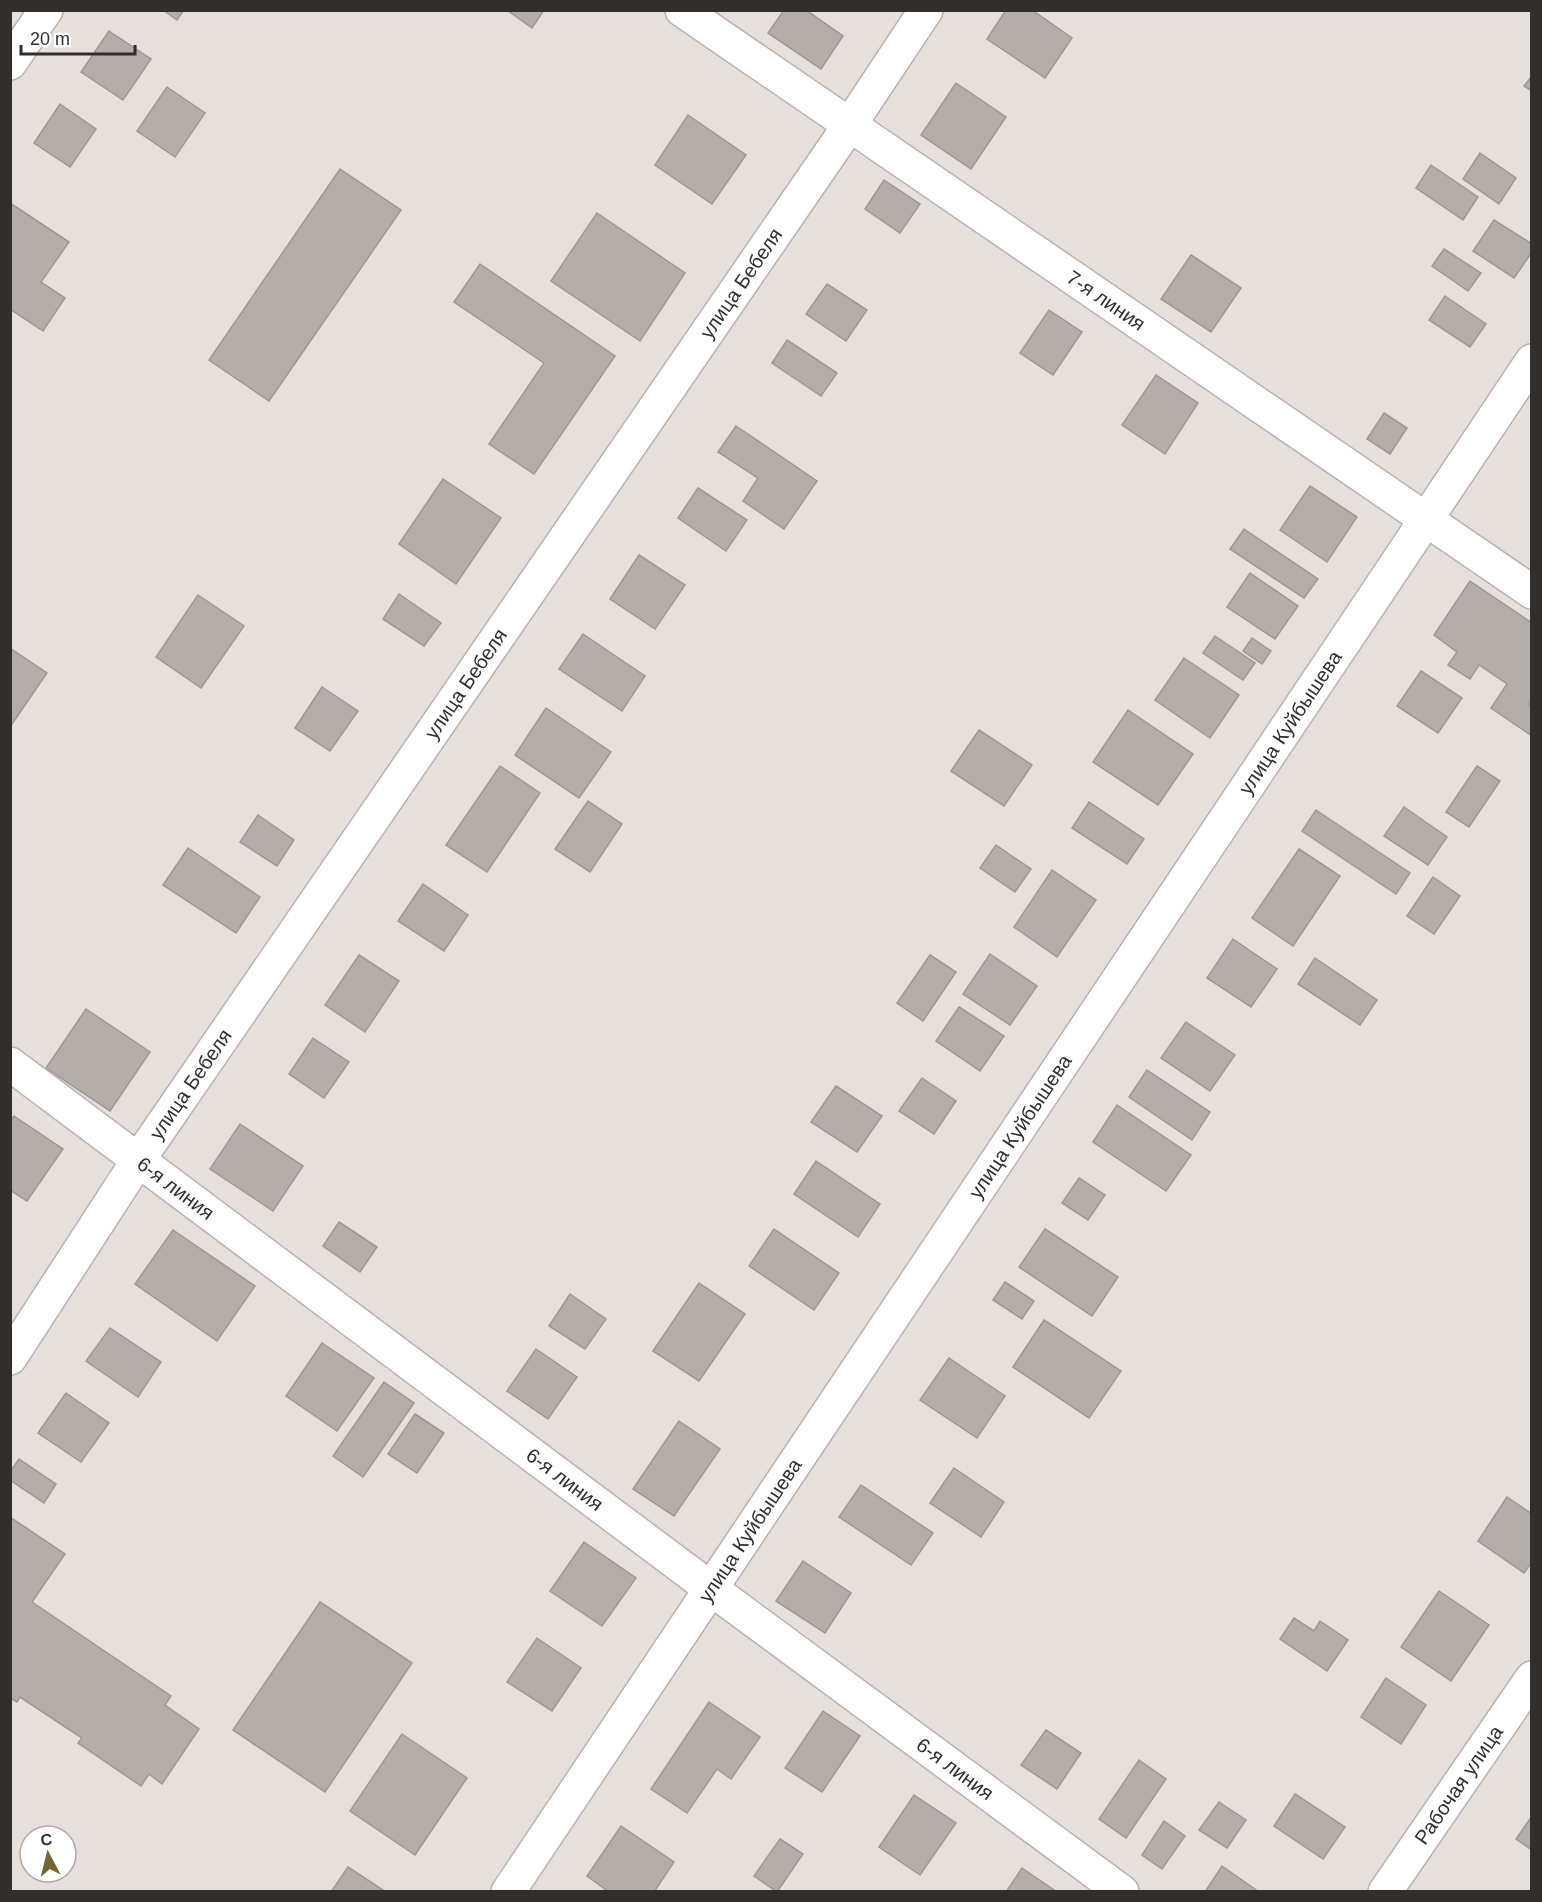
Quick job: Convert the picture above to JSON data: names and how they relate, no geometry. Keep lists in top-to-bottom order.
{
  "streets": {
    "street": [
      "улица Бебеля",
      "7-я линия",
      "улица Куйбышева",
      "6-я линия",
      "Рабочая улица"
    ]
  },
  "crossings": [
    ["улица Бебеля", "7-я линия"],
    ["улица Бебеля", "6-я линия"],
    ["7-я линия", "улица Куйбышева"],
    ["улица Куйбышева", "6-я линия"]
  ],
  "scale_bar": "20 m",
  "north": "top"
}
